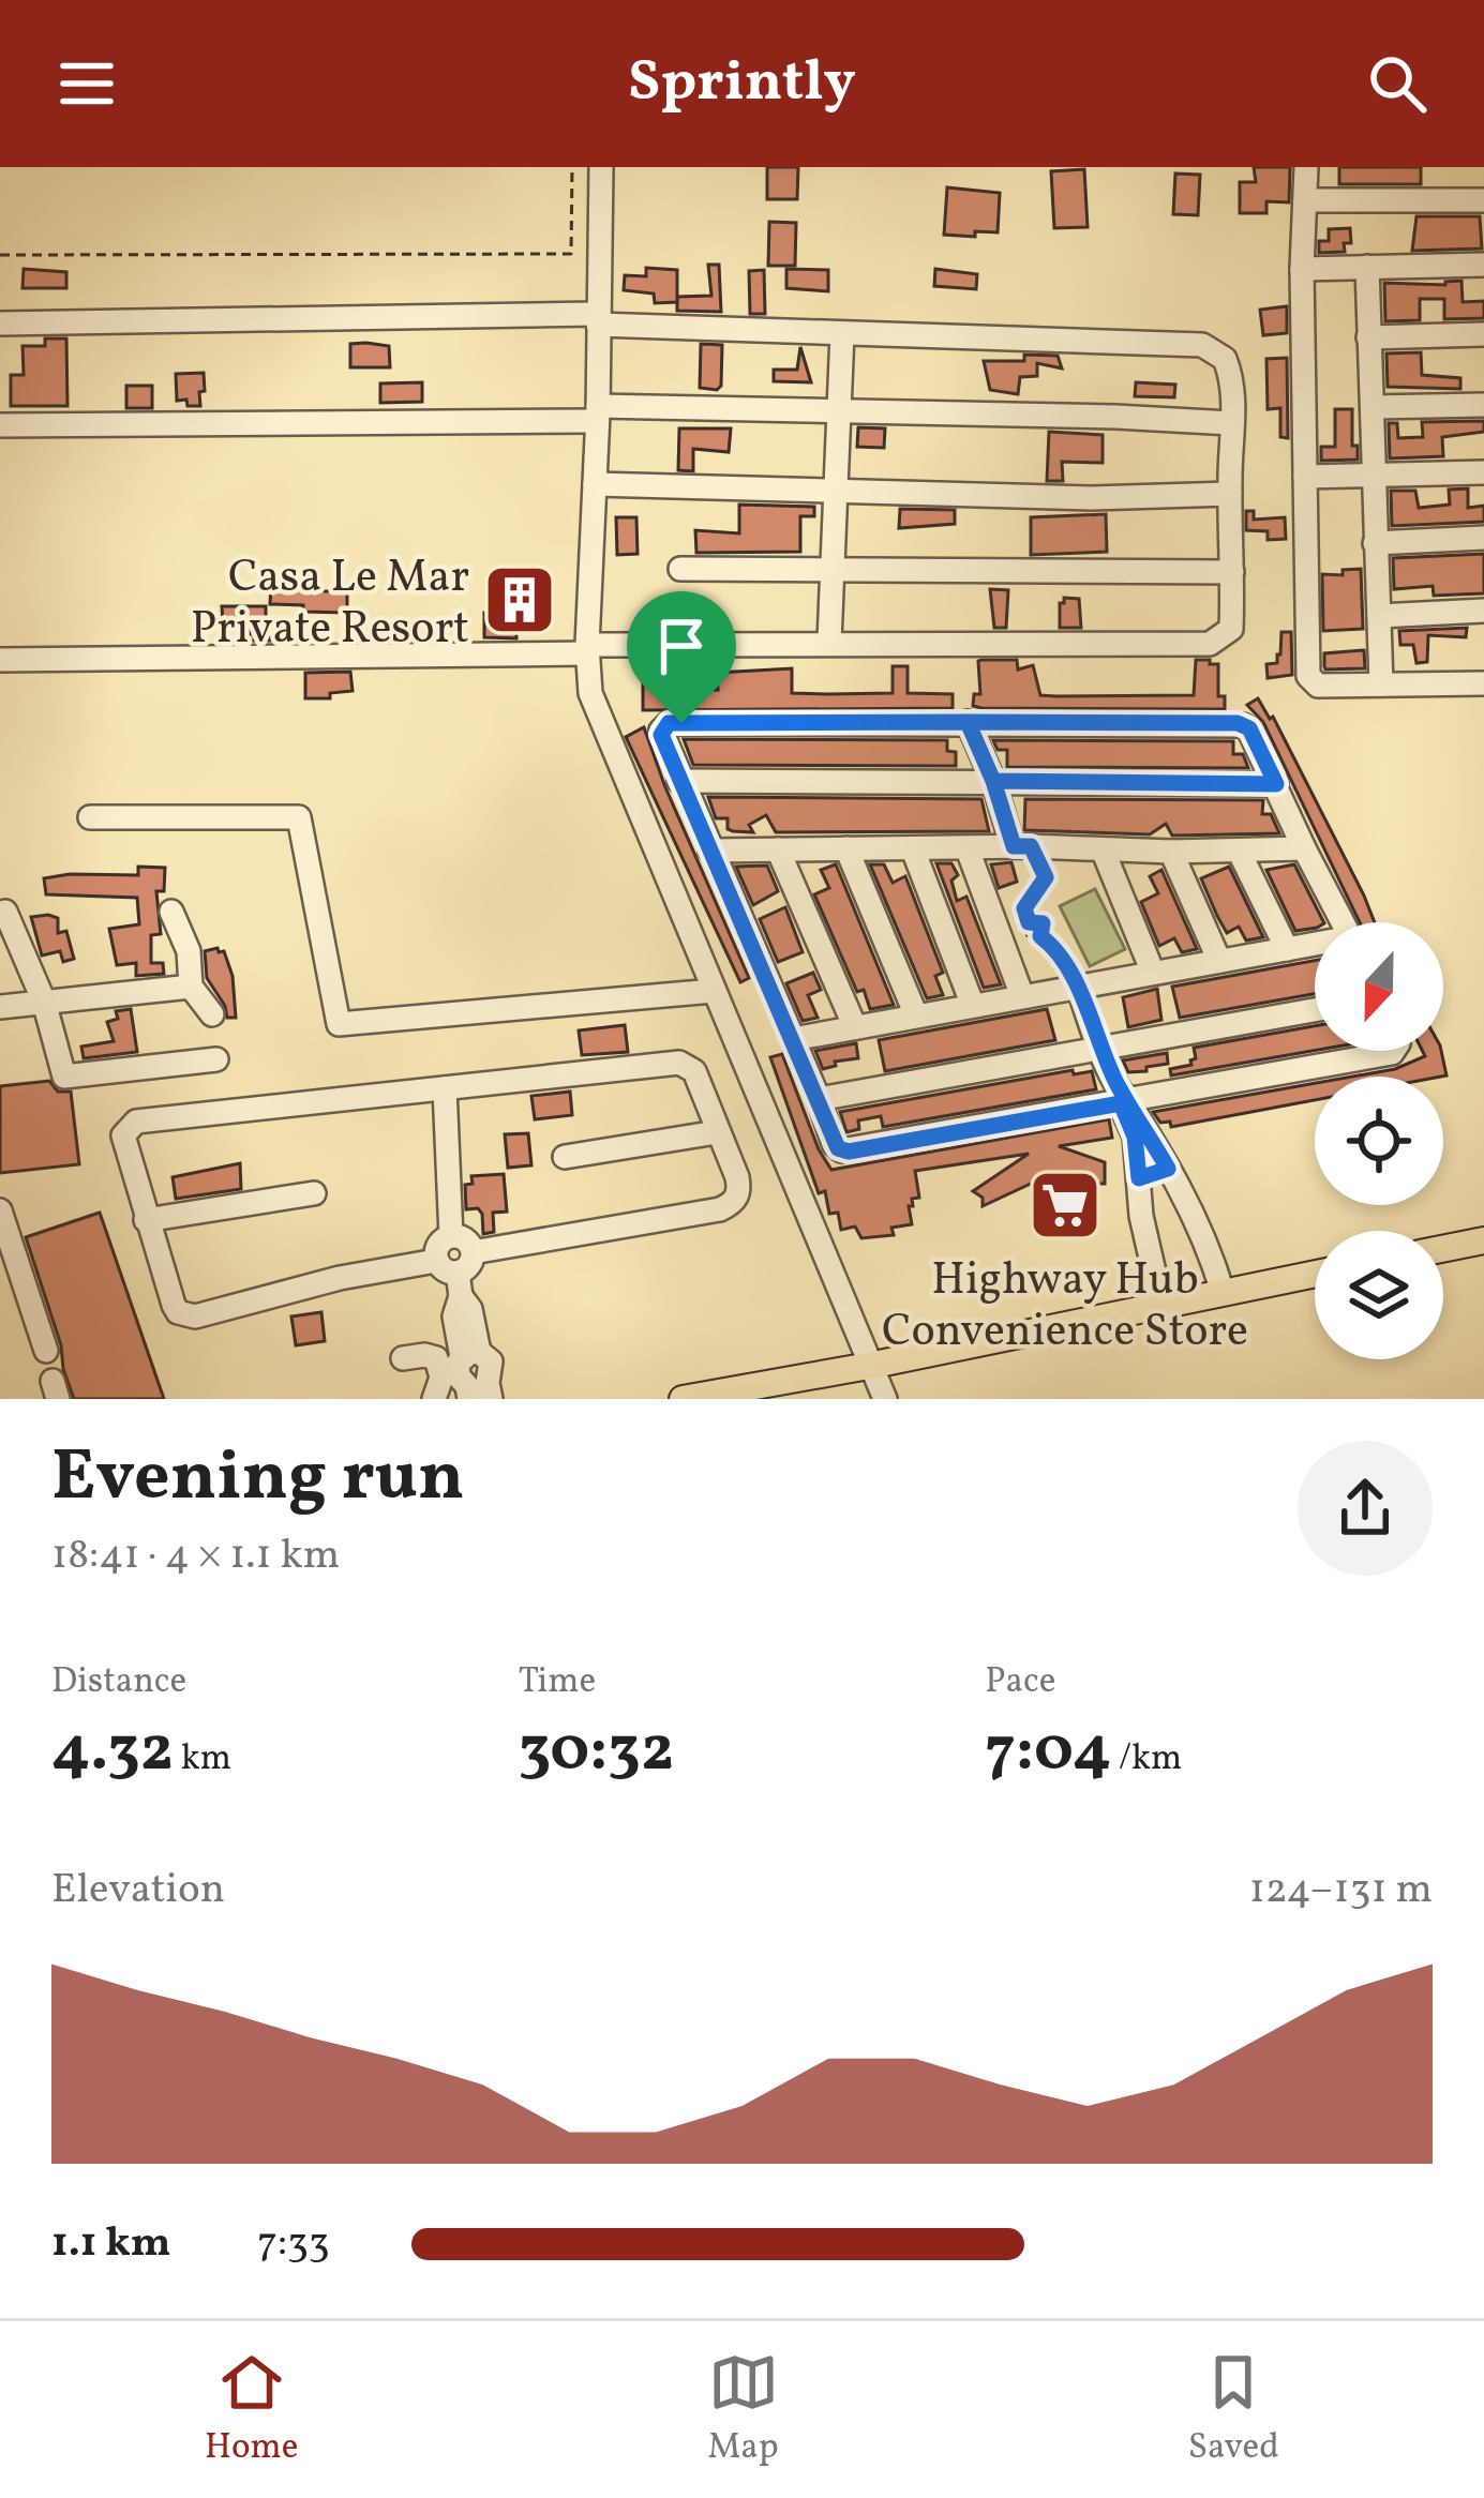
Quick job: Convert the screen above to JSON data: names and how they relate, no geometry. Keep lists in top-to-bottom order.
{
  "places": {
    "building": ["Casa Le Mar Private Resort"],
    "supermarket": ["Highway Hub Convenience Store"]
  },
  "north": "bottom",
  "page": {
    "header": "Sprintly",
    "heading": ["Evening run", "18:41 · 4 × 1.1 km"],
    "stats": [
      ["Distance", "4.32 km"],
      ["Time", "30:32"],
      ["Pace", "7:04 /km"]
    ],
    "chart": ["Elevation", "124–131 m"],
    "list": [
      {
        "name": "1.1 km",
        "note": "7:33"
      }
    ],
    "tabs": ["Home", "Map", "Saved"]
  }
}
